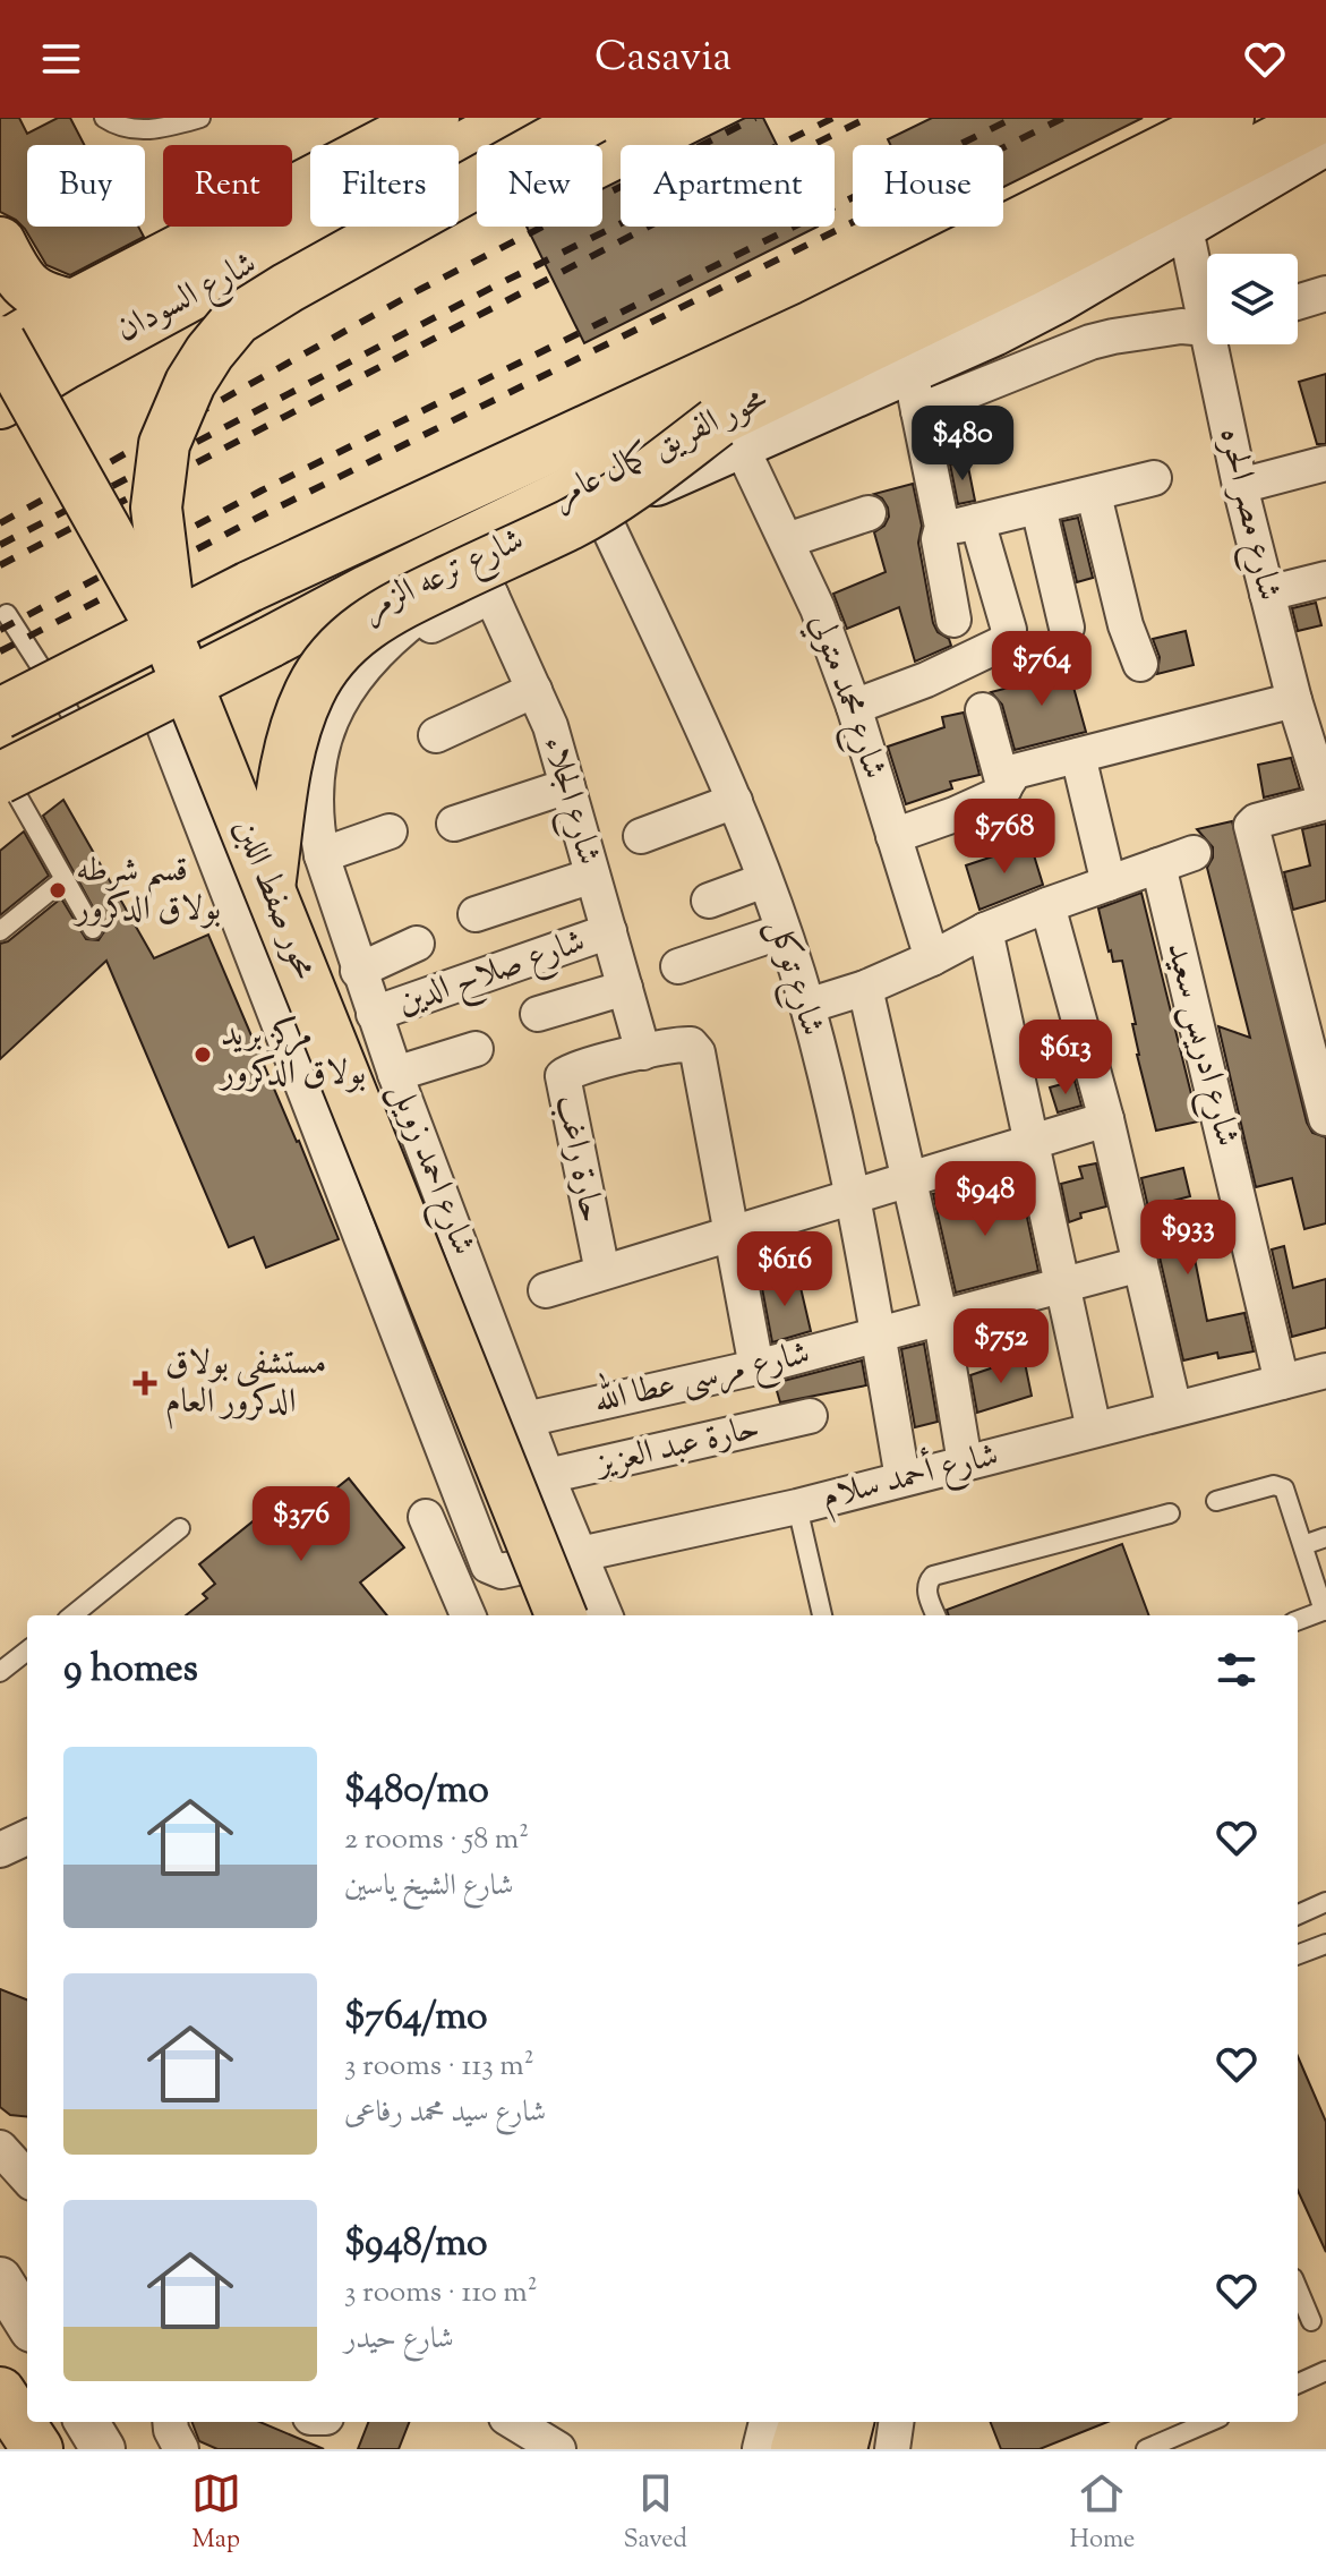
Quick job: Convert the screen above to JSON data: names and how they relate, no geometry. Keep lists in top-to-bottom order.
{
  "streets": {
    "main road": [
      "شارع السودان",
      "محور الفريق كمال عامر",
      "شارع ترعه الزمر",
      "محور صفط اللبن"
    ],
    "street": [
      "شارع مصر الحره",
      "شارع محمد متولي",
      "شارع الجلاء",
      "شارع صلاح الدين",
      "شارع توكل",
      "شارع ادريس سعيد",
      "حارة راغب",
      "شارع احمد زويل",
      "شارع مرسى عطا الله",
      "حارة عبد العزيز",
      "شارع أحمد سلام"
    ]
  },
  "crossings": [
    ["شارع السودان", "محور صفط اللبن"],
    ["محور الفريق كمال عامر", "شارع ترعه الزمر"],
    ["محور الفريق كمال عامر", "شارع محمد متولي"],
    ["شارع مصر الحره", "شارع ترعه الزمر"],
    ["شارع ترعه الزمر", "شارع محمد متولي"],
    ["شارع ترعه الزمر", "شارع الجلاء"],
    ["شارع ترعه الزمر", "شارع توكل"],
    ["شارع ترعه الزمر", "شارع احمد زويل"],
    ["شارع ترعه الزمر", "شارع أحمد سلام"],
    ["شارع الجلاء", "شارع صلاح الدين"],
    ["شارع الجلاء", "حارة راغب"],
    ["شارع الجلاء", "شارع احمد زويل"],
    ["شارع صلاح الدين", "شارع احمد زويل"],
    ["شارع توكل", "شارع مرسى عطا الله"],
    ["شارع توكل", "شارع أحمد سلام"],
    ["شارع ادريس سعيد", "شارع أحمد سلام"],
    ["شارع احمد زويل", "شارع مرسى عطا الله"],
    ["شارع احمد زويل", "حارة عبد العزيز"],
    ["شارع احمد زويل", "شارع أحمد سلام"]
  ],
  "places": {
    "other": ["قسم شرطه بولاق الدكرور", "مركز بريد بولاق الدكرور"],
    "health": ["مستشفى بولاق الدكرور العام"]
  },
  "page": {
    "header": "Casavia",
    "chip": [
      "Buy",
      "Rent",
      "Filters",
      "New",
      "Apartment",
      "House"
    ],
    "price": [
      "$480",
      "$764",
      "$768",
      "$613",
      "$948",
      "$933",
      "$616",
      "$752",
      "$376"
    ],
    "heading": "9 homes",
    "list": [
      {
        "name": "$480/mo",
        "note": "2 rooms · 58 m² · شارع الشيخ ياسين"
      },
      {
        "name": "$764/mo",
        "note": "3 rooms · 113 m² · شارع سيد محمد رفاعى"
      },
      {
        "name": "$948/mo",
        "note": "3 rooms · 110 m² · شارع حيدر"
      }
    ],
    "tabs": ["Map", "Saved", "Home"]
  }
}
